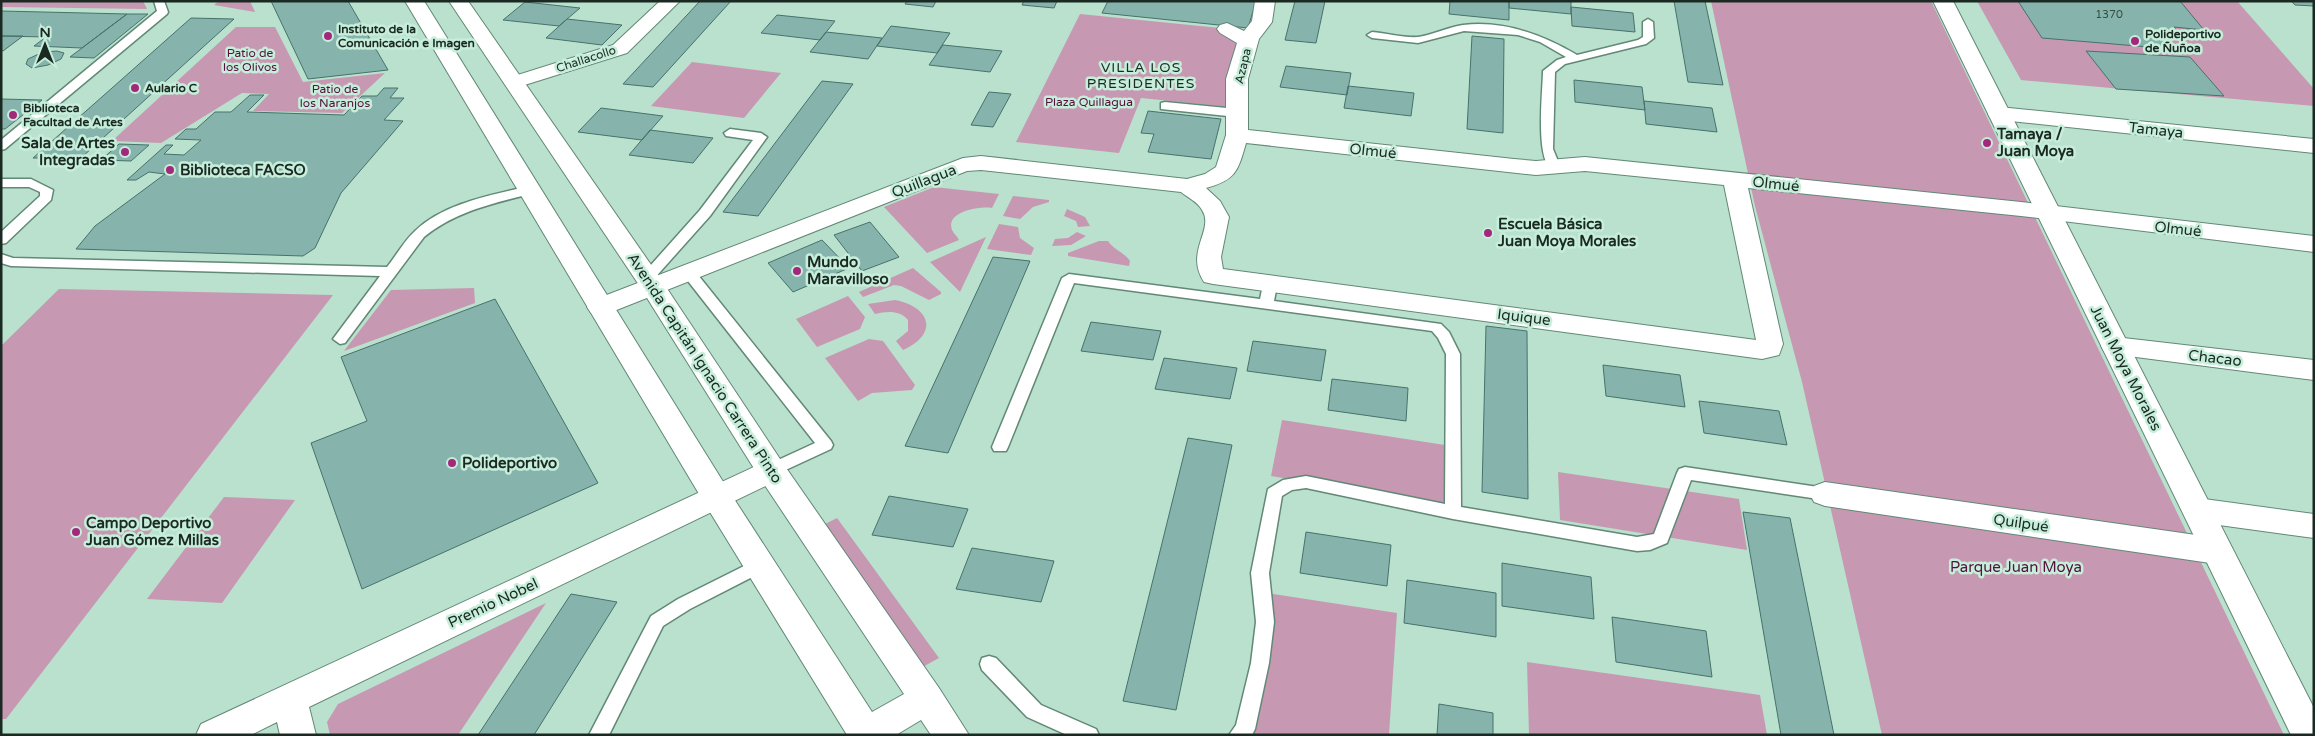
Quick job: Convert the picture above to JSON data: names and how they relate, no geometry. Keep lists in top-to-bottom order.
{
  "streets": {
    "street": [
      "Challacollo",
      "Azapa",
      "Tamaya",
      "Olmué",
      "Quillagua",
      "Iquique",
      "Chacao",
      "Avenida Capitán Ignacio Carrera Pinto",
      "Juan Moya Morales",
      "Quilpué",
      "Premio Nobel"
    ]
  },
  "crossings": [
    ["Challacollo", "Avenida Capitán Ignacio Carrera Pinto"],
    ["Azapa", "Olmué"],
    ["Azapa", "Quillagua"],
    ["Tamaya", "Juan Moya Morales"],
    ["Olmué", "Quillagua"],
    ["Olmué", "Iquique"],
    ["Olmué", "Juan Moya Morales"],
    ["Quillagua", "Iquique"],
    ["Quillagua", "Avenida Capitán Ignacio Carrera Pinto"],
    ["Chacao", "Juan Moya Morales"],
    ["Avenida Capitán Ignacio Carrera Pinto", "Premio Nobel"],
    ["Juan Moya Morales", "Quilpué"]
  ],
  "districts": ["VILLA LOS PRESIDENTES"],
  "parks": [
    "Patio de los Olivos",
    "Patio de los Naranjos",
    "Plaza Quillagua",
    "Parque Juan Moya"
  ],
  "places": [
    "Instituto de la Comunicación e Imagen",
    "Polideportivo de Ñuñoa",
    "Aulario C",
    "Biblioteca Facultad de Artes",
    "Tamaya / Juan Moya",
    "Sala de Artes Integradas",
    "Biblioteca FACSO",
    "Escuela Básica Juan Moya Morales",
    "Mundo Maravilloso",
    "Polideportivo",
    "Campo Deportivo Juan Gómez Millas"
  ],
  "house_numbers": ["1370"],
  "north": "top"
}
